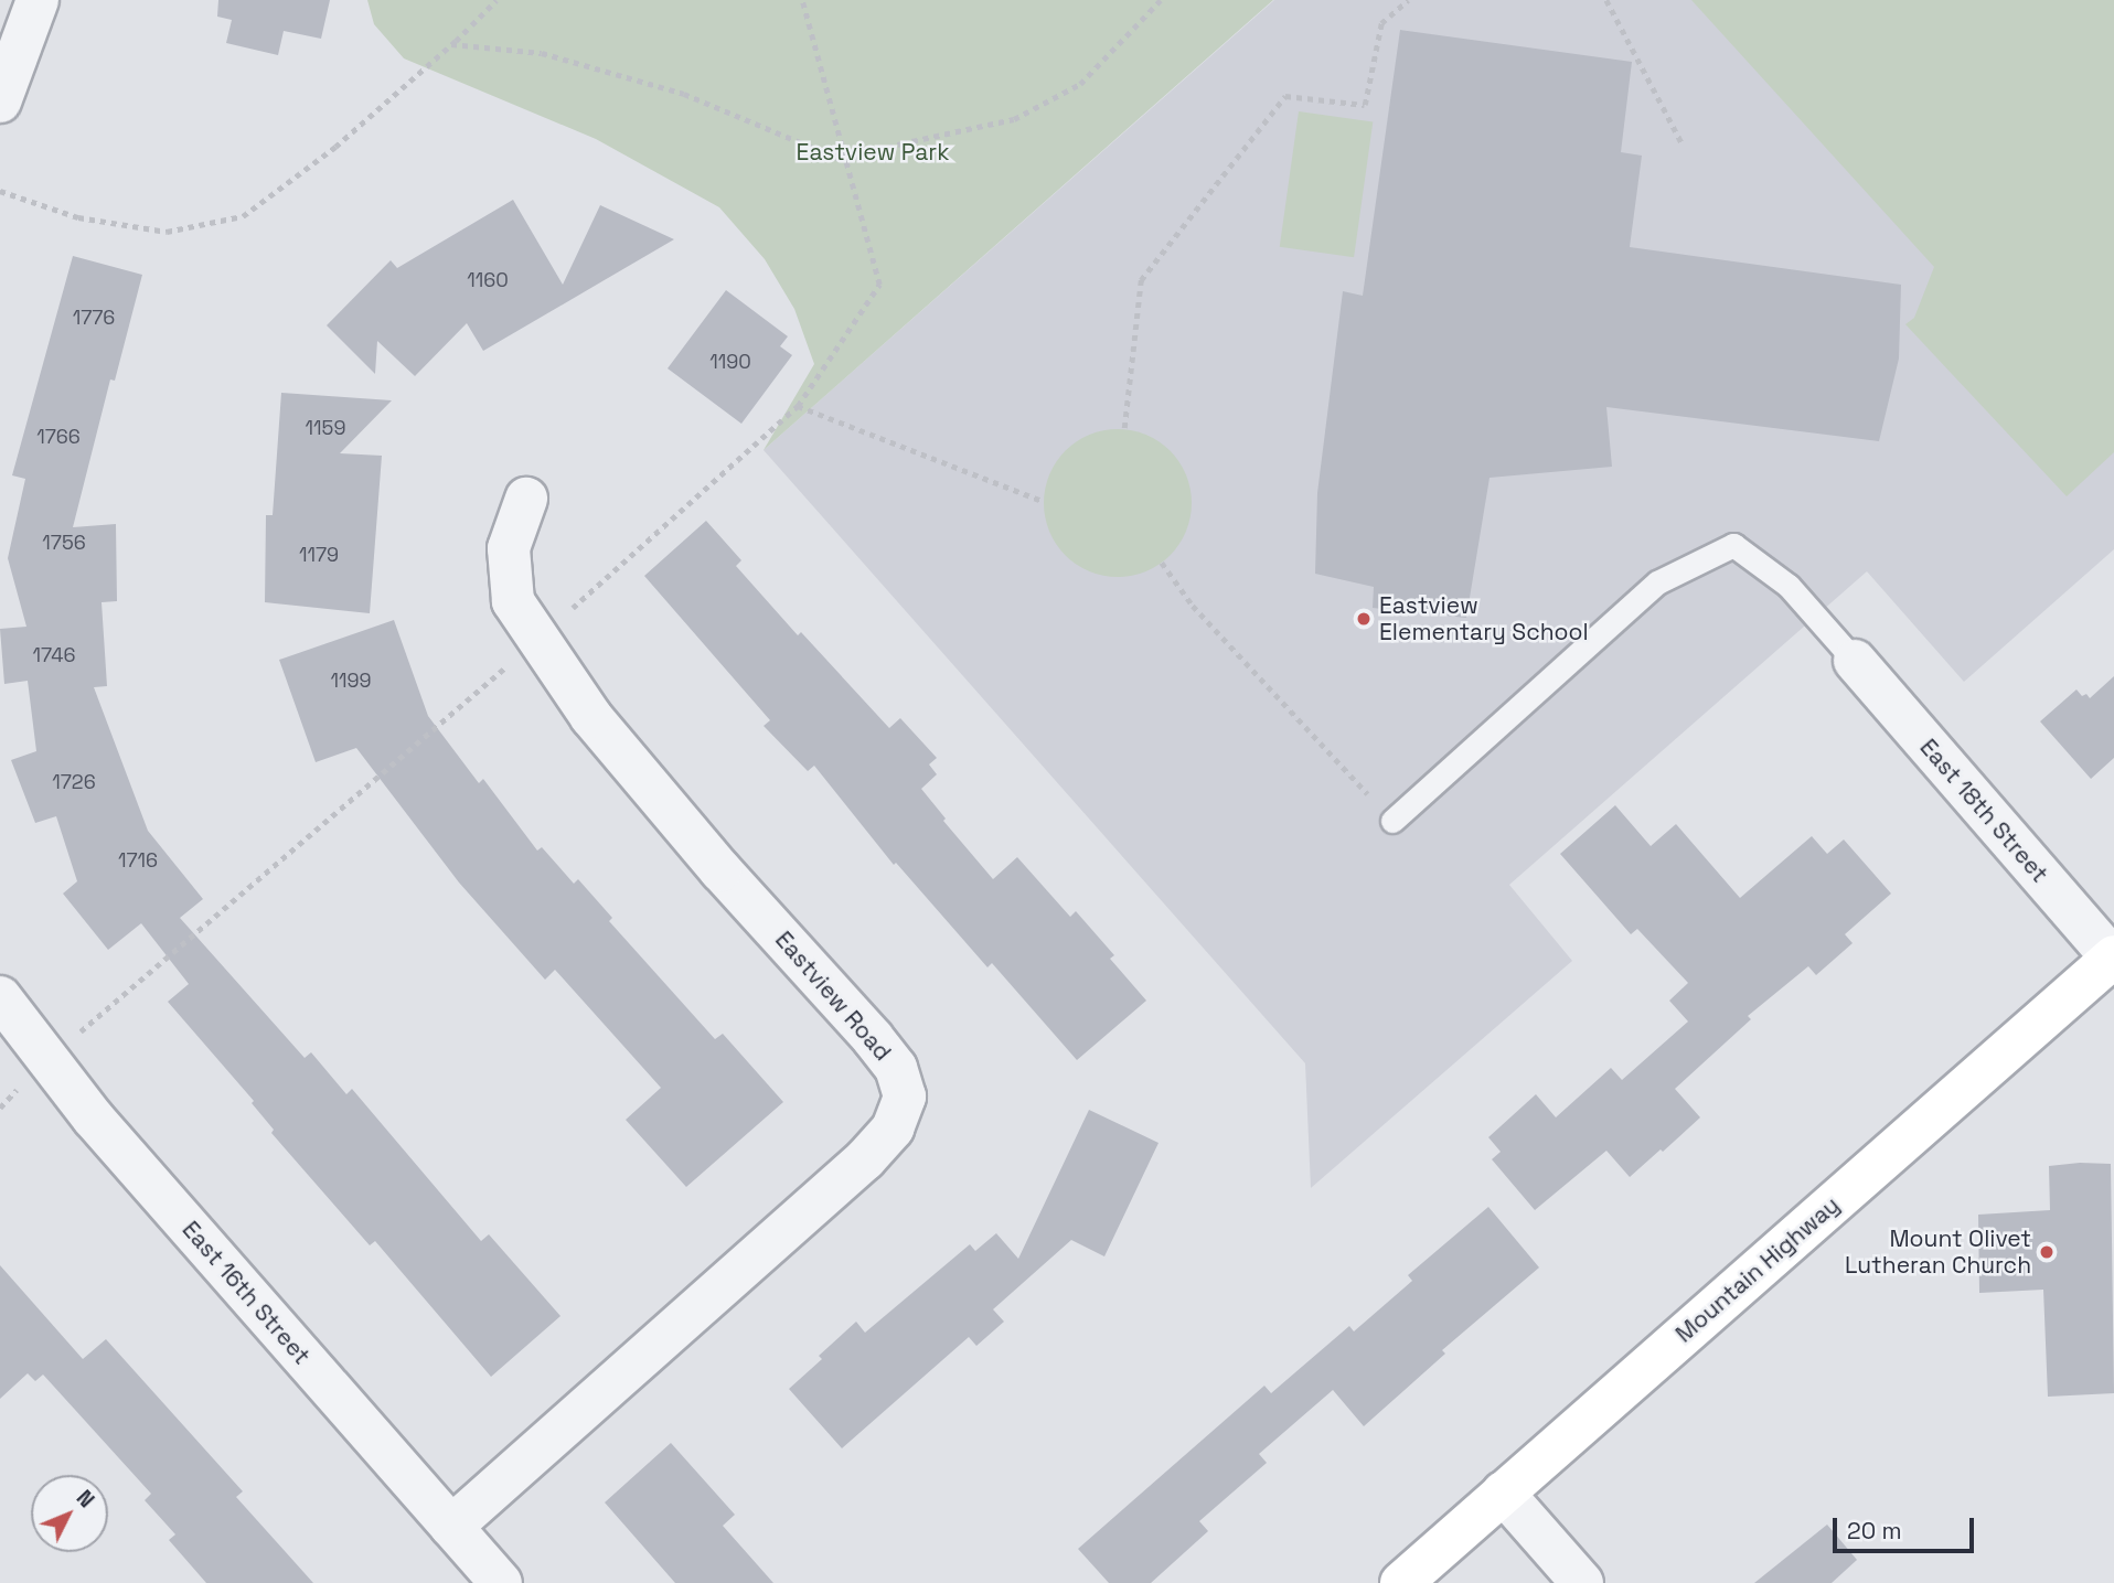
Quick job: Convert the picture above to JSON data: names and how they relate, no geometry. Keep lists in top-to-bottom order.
{
  "streets": {
    "main road": ["Mountain Highway"],
    "street": ["East 18th Street", "Eastview Road", "East 16th Street"]
  },
  "crossings": [
    ["East 18th Street", "Mountain Highway"],
    ["Eastview Road", "East 16th Street"]
  ],
  "parks": ["Eastview Park"],
  "places": ["Eastview Elementary School", "Mount Olivet Lutheran Church"],
  "house_numbers": [
    "1160",
    "1776",
    "1190",
    "1159",
    "1766",
    "1756",
    "1179",
    "1746",
    "1199",
    "1726",
    "1716"
  ],
  "scale_bar": "20 m",
  "north": "top right"
}
